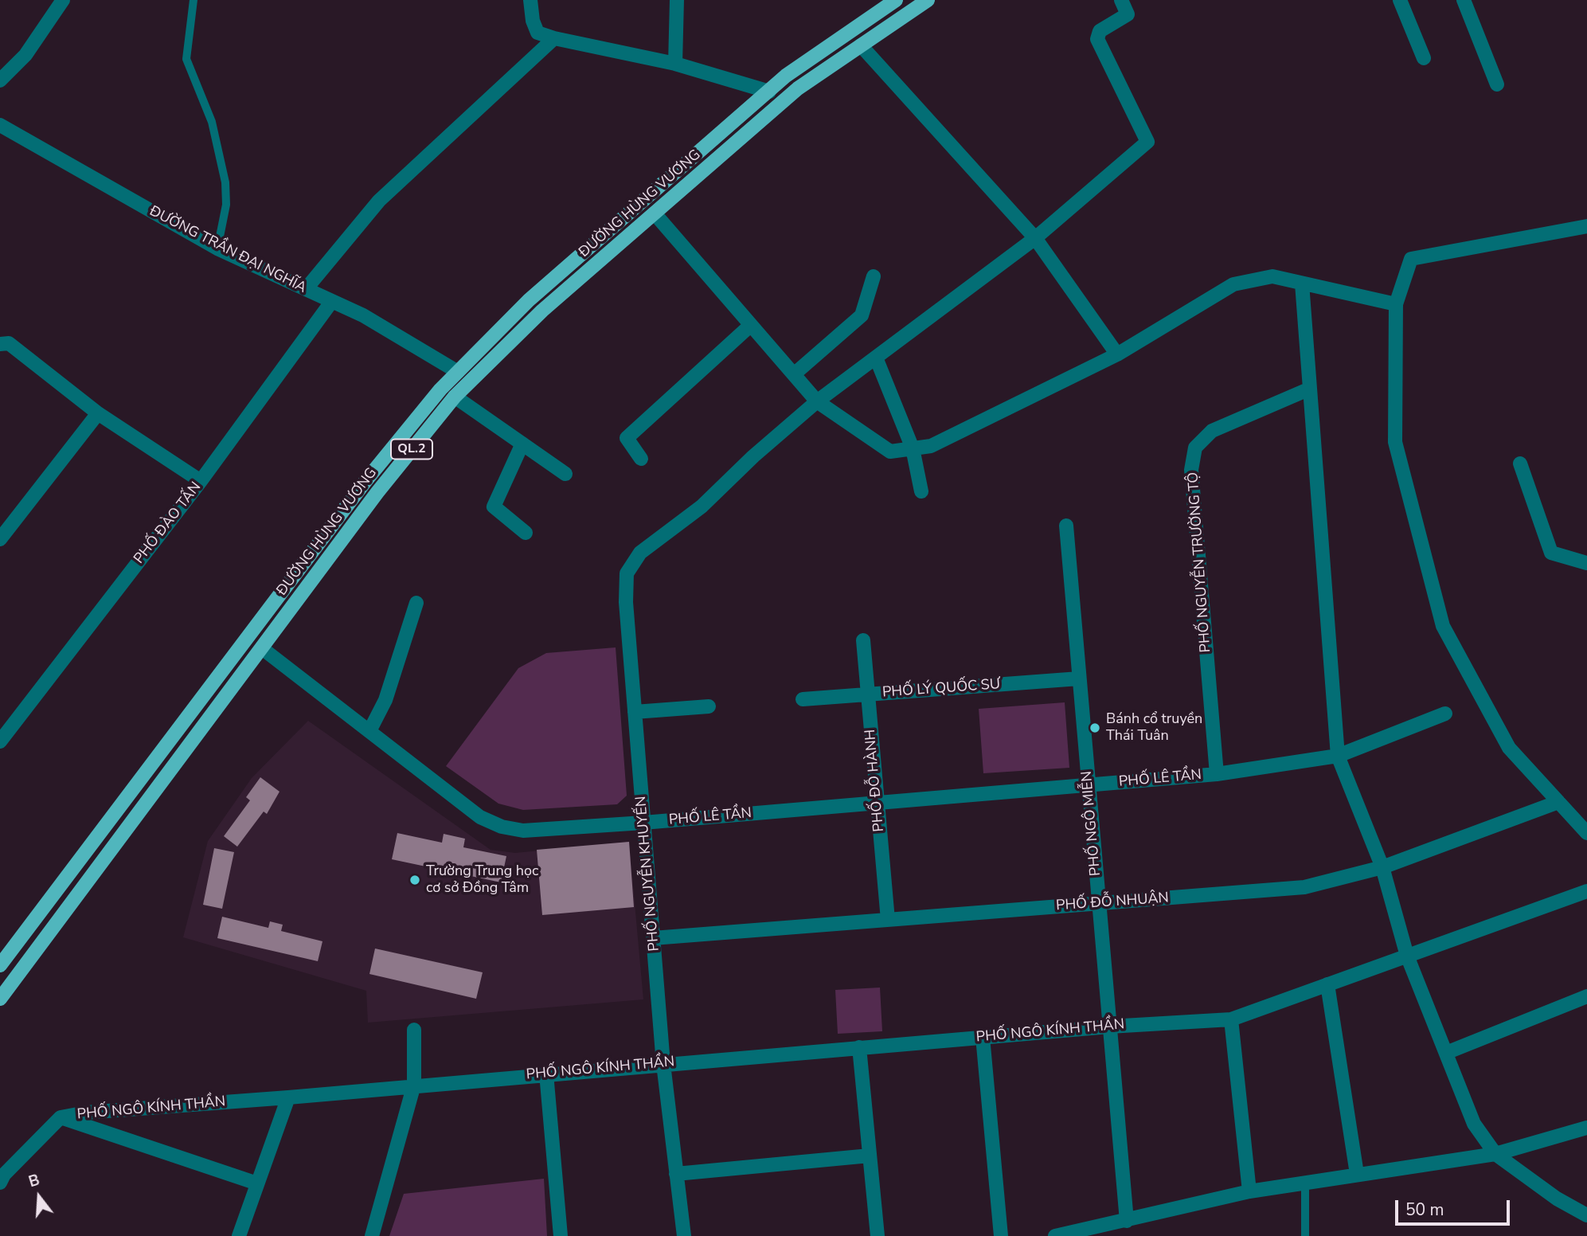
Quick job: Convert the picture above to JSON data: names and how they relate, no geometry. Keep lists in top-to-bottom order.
{
  "streets": {
    "main road": ["ĐƯỜNG HÙNG VƯƠNG", "QL.2"],
    "street": [
      "ĐƯỜNG TRẦN ĐẠI NGHĨA",
      "PHỐ ĐÀO TẤN",
      "PHỐ NGUYỄN TRƯỜNG TỘ",
      "PHỐ LÝ QUỐC SƯ",
      "PHỐ LÊ TẦN",
      "PHỐ ĐỖ HÀNH",
      "PHỐ NGÔ MIỄN",
      "PHỐ NGUYỄN KHUYẾN",
      "PHỐ ĐỖ NHUẬN",
      "PHỐ NGÔ KÍNH THẦN"
    ]
  },
  "crossings": [
    ["ĐƯỜNG HÙNG VƯƠNG", "ĐƯỜNG TRẦN ĐẠI NGHĨA"],
    ["ĐƯỜNG HÙNG VƯƠNG", "PHỐ LÊ TẦN"],
    ["ĐƯỜNG TRẦN ĐẠI NGHĨA", "PHỐ ĐÀO TẤN"],
    ["PHỐ NGUYỄN TRƯỜNG TỘ", "PHỐ LÊ TẦN"],
    ["PHỐ LÝ QUỐC SƯ", "PHỐ ĐỖ HÀNH"],
    ["PHỐ LÝ QUỐC SƯ", "PHỐ NGÔ MIỄN"],
    ["PHỐ LÊ TẦN", "PHỐ ĐỖ HÀNH"],
    ["PHỐ LÊ TẦN", "PHỐ NGÔ MIỄN"],
    ["PHỐ LÊ TẦN", "PHỐ NGUYỄN KHUYẾN"],
    ["PHỐ ĐỖ HÀNH", "PHỐ ĐỖ NHUẬN"],
    ["PHỐ NGÔ MIỄN", "PHỐ ĐỖ NHUẬN"],
    ["PHỐ NGÔ MIỄN", "PHỐ NGÔ KÍNH THẦN"],
    ["PHỐ NGUYỄN KHUYẾN", "PHỐ ĐỖ NHUẬN"],
    ["PHỐ NGUYỄN KHUYẾN", "PHỐ NGÔ KÍNH THẦN"]
  ],
  "places": ["Bánh cổ truyền Thái Tuân", "Trường Trung học cơ sở Đồng Tâm"],
  "scale_bar": "50 m",
  "north": "top"
}
